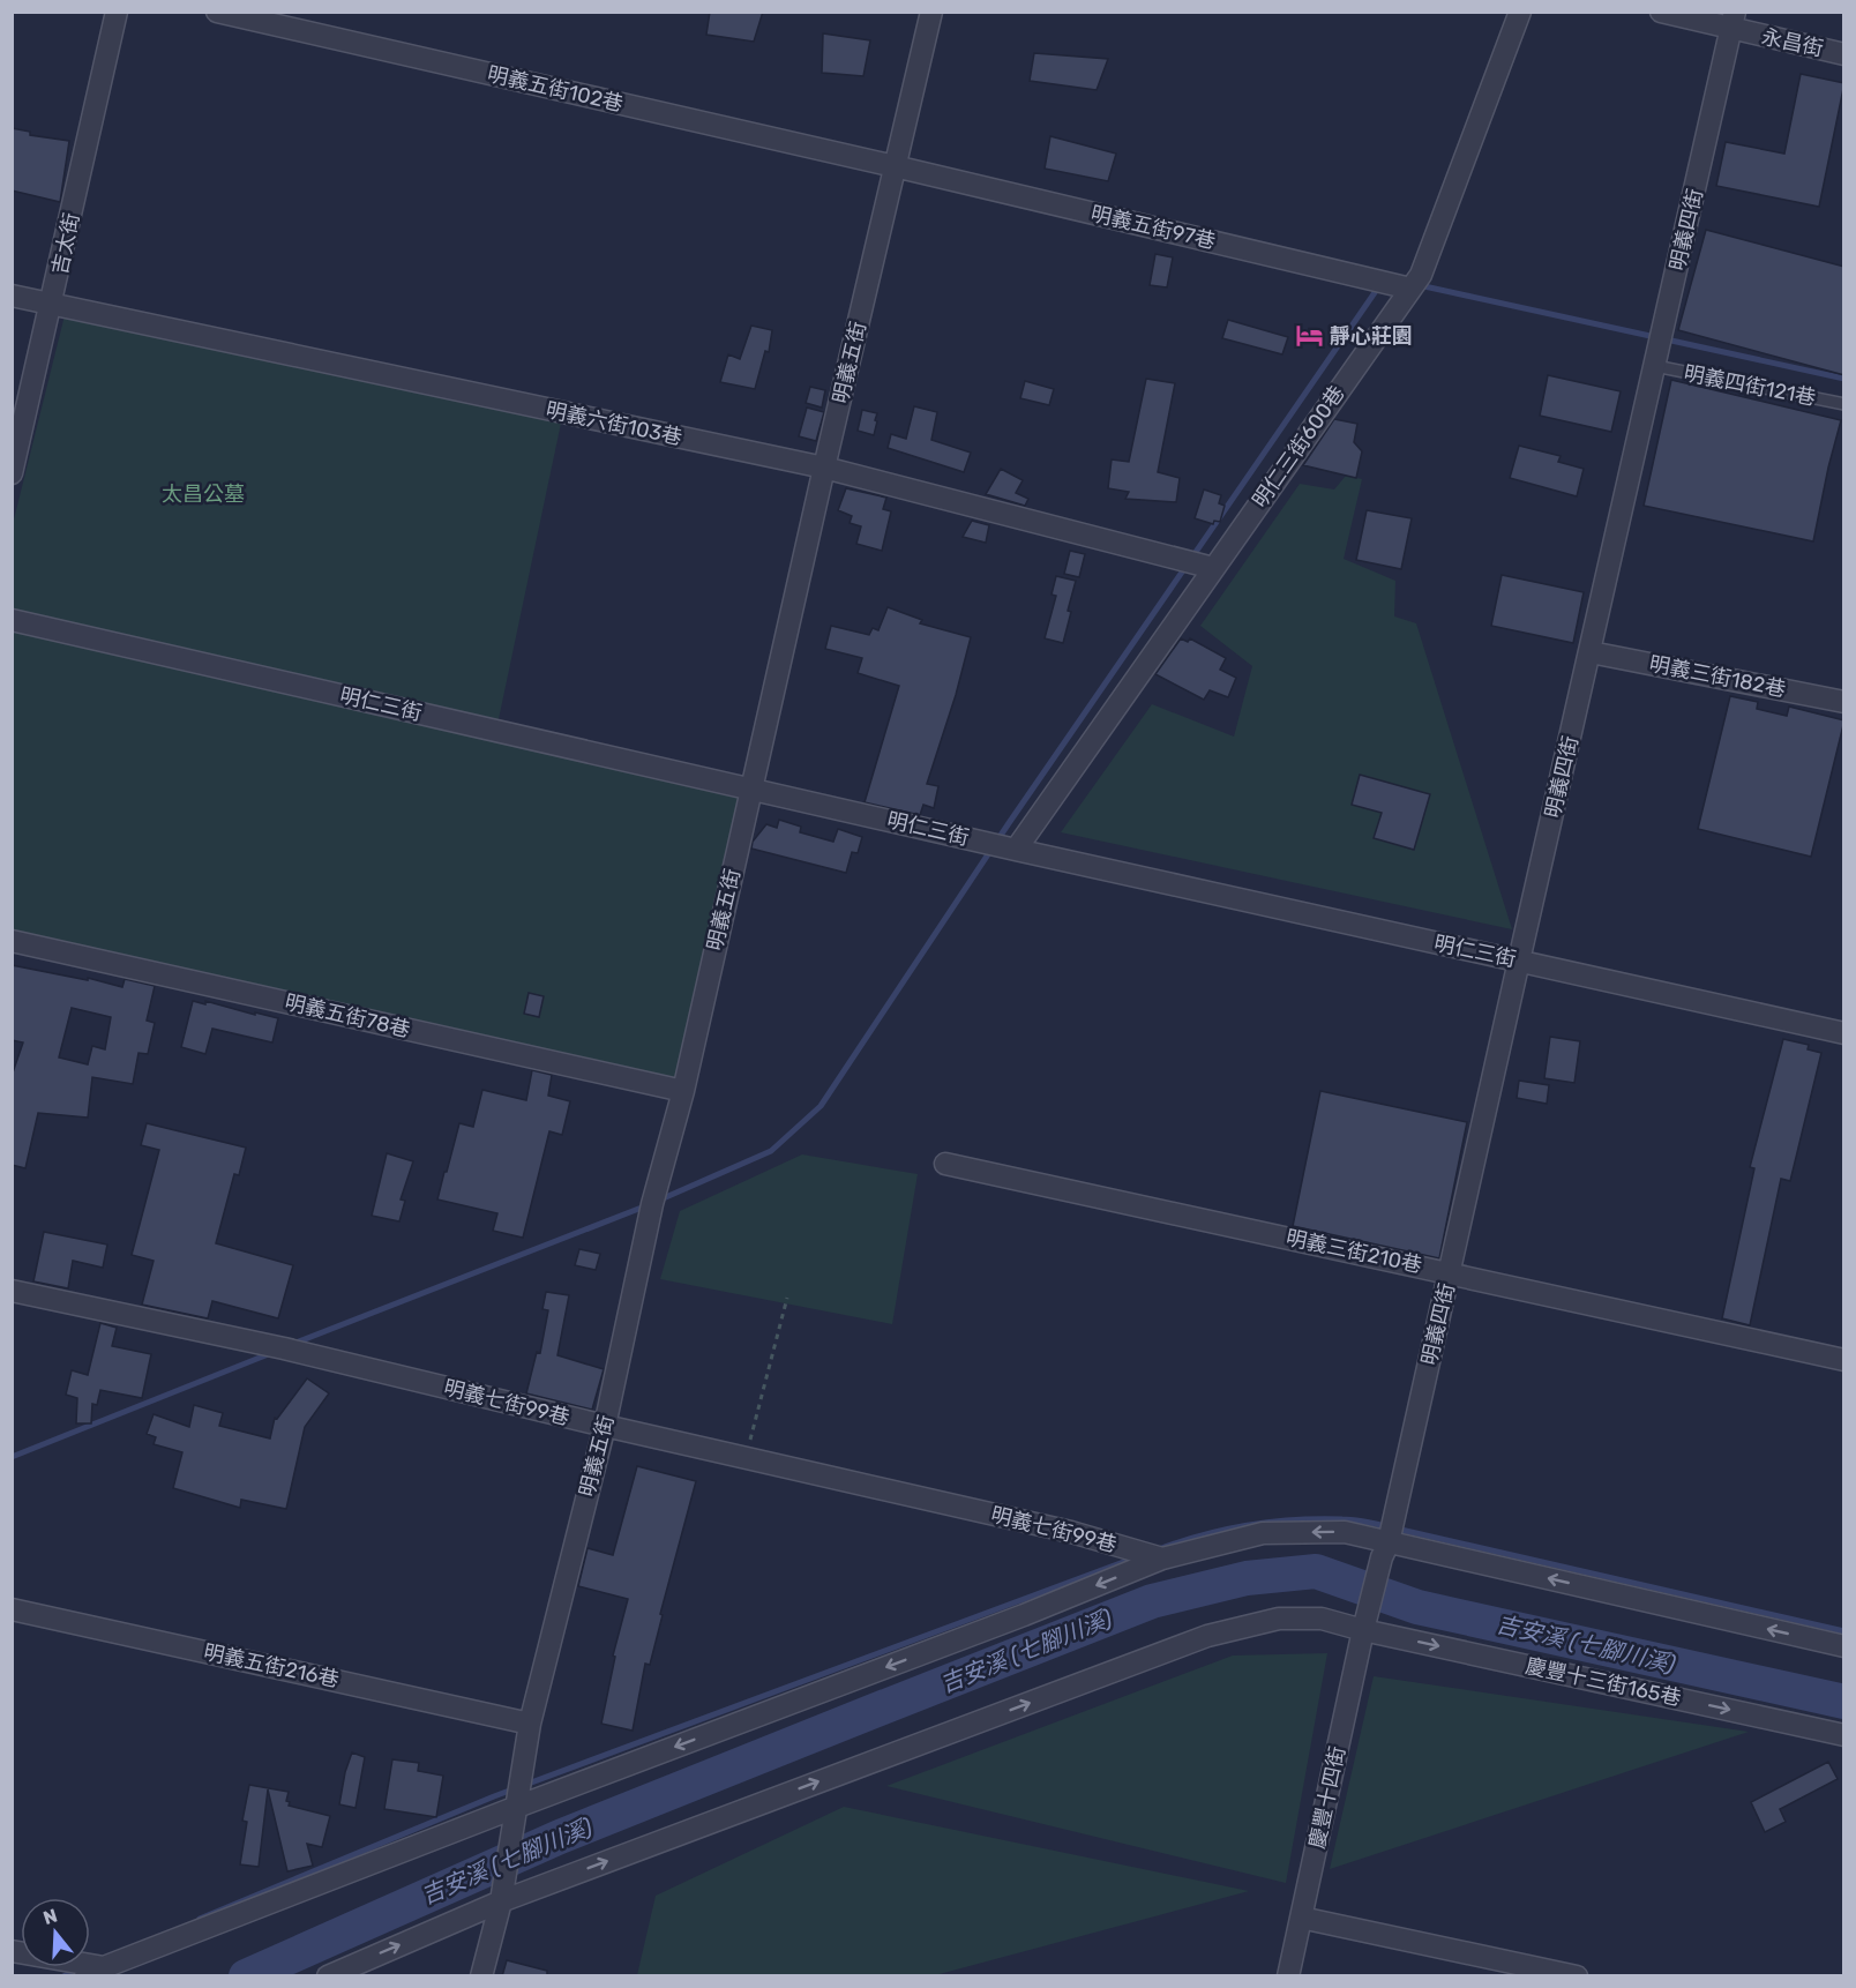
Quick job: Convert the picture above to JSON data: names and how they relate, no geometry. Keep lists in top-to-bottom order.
{
  "streets": {
    "street": [
      "永昌街",
      "明義五街102巷",
      "明義五街97巷",
      "明義四街",
      "吉太街",
      "明義五街",
      "明義六街103巷",
      "明仁三街600巷",
      "明義三街182巷",
      "明仁三街",
      "明義五街78巷",
      "明義三街210巷",
      "明義七街99巷",
      "明義五街216巷",
      "慶豐十三街165巷",
      "慶豐十四街"
    ],
    "lane": ["明義四街121巷"]
  },
  "crossings": [
    ["永昌街", "明義四街"],
    ["明義五街102巷", "明義五街97巷"],
    ["明義五街102巷", "明義五街"],
    ["明義五街97巷", "明義五街"],
    ["明義五街97巷", "明仁三街600巷"],
    ["明義四街", "明義四街121巷"],
    ["明義四街", "明義三街182巷"],
    ["明義四街", "明仁三街"],
    ["明義四街", "明義三街210巷"],
    ["明義四街", "慶豐十三街165巷"],
    ["明義四街", "慶豐十四街"],
    ["吉太街", "明義六街103巷"],
    ["明義五街", "明義六街103巷"],
    ["明義五街", "明仁三街"],
    ["明義五街", "明義五街78巷"],
    ["明義五街", "明義七街99巷"],
    ["明義五街", "明義五街216巷"],
    ["明義五街", "慶豐十三街165巷"],
    ["明義六街103巷", "明仁三街600巷"],
    ["明仁三街600巷", "明仁三街"],
    ["慶豐十三街165巷", "慶豐十四街"]
  ],
  "water": ["吉安溪 (七腳川溪)"],
  "parks": ["太昌公墓"],
  "places": {
    "hotel": ["靜心莊園"]
  },
  "north": "top"
}
